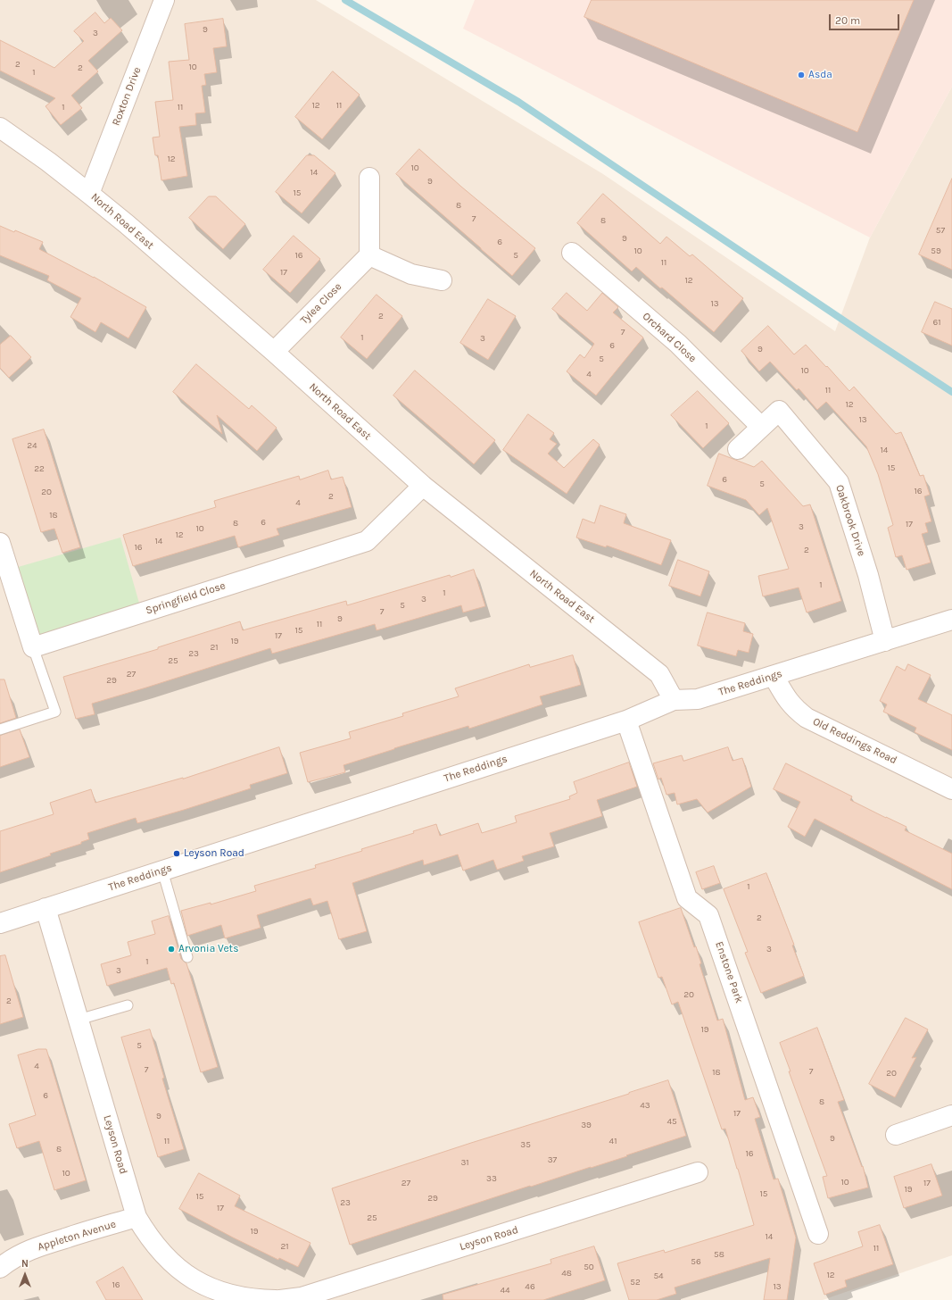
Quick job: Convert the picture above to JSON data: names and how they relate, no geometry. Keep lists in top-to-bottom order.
{
  "streets": {
    "street": [
      "Roxton Drive",
      "North Road East",
      "Tylea Close",
      "Orchard Close",
      "Oakbrook Drive",
      "Springfield Close",
      "The Reddings",
      "Old Reddings Road",
      "Enstone Park",
      "Leyson Road",
      "Appleton Avenue"
    ]
  },
  "crossings": [
    ["Roxton Drive", "North Road East"],
    ["North Road East", "Tylea Close"],
    ["North Road East", "Springfield Close"],
    ["North Road East", "The Reddings"],
    ["Orchard Close", "Oakbrook Drive"],
    ["Oakbrook Drive", "The Reddings"],
    ["The Reddings", "Old Reddings Road"],
    ["The Reddings", "Enstone Park"],
    ["The Reddings", "Leyson Road"],
    ["Leyson Road", "Appleton Avenue"]
  ],
  "places": ["Asda", "Leyson Road", "Arvonia Vets"],
  "house_numbers": [
    "9",
    "3",
    "2",
    "10",
    "2",
    "1",
    "12",
    "11",
    "1",
    "11",
    "12",
    "10",
    "14",
    "9",
    "15",
    "8",
    "7",
    "8",
    "57",
    "9",
    "6",
    "10",
    "59",
    "16",
    "5",
    "11",
    "17",
    "12",
    "13",
    "2",
    "61",
    "7",
    "1",
    "3",
    "6",
    "9",
    "5",
    "10",
    "4",
    "11",
    "12",
    "13",
    "1",
    "24",
    "14",
    "15",
    "22",
    "6",
    "5",
    "16",
    "20",
    "2",
    "4",
    "18",
    "6",
    "8",
    "17",
    "3",
    "10",
    "12",
    "14",
    "16",
    "2",
    "1",
    "1",
    "3",
    "5",
    "7",
    "9",
    "11",
    "15",
    "17",
    "19",
    "21",
    "23",
    "25",
    "27",
    "29",
    "1",
    "2",
    "3",
    "1",
    "3",
    "20",
    "2",
    "19",
    "5",
    "4",
    "7",
    "7",
    "18",
    "20",
    "6",
    "8",
    "43",
    "17",
    "9",
    "45",
    "39",
    "9",
    "11",
    "41",
    "35",
    "8",
    "16",
    "37",
    "31",
    "10",
    "33",
    "10",
    "27",
    "17",
    "19",
    "15",
    "15",
    "29",
    "23",
    "17",
    "25",
    "19",
    "14",
    "21",
    "11",
    "58",
    "56",
    "50",
    "48",
    "12",
    "54",
    "52",
    "16",
    "46",
    "13",
    "44"
  ],
  "scale_bar": "20 m",
  "north": "top"
}
